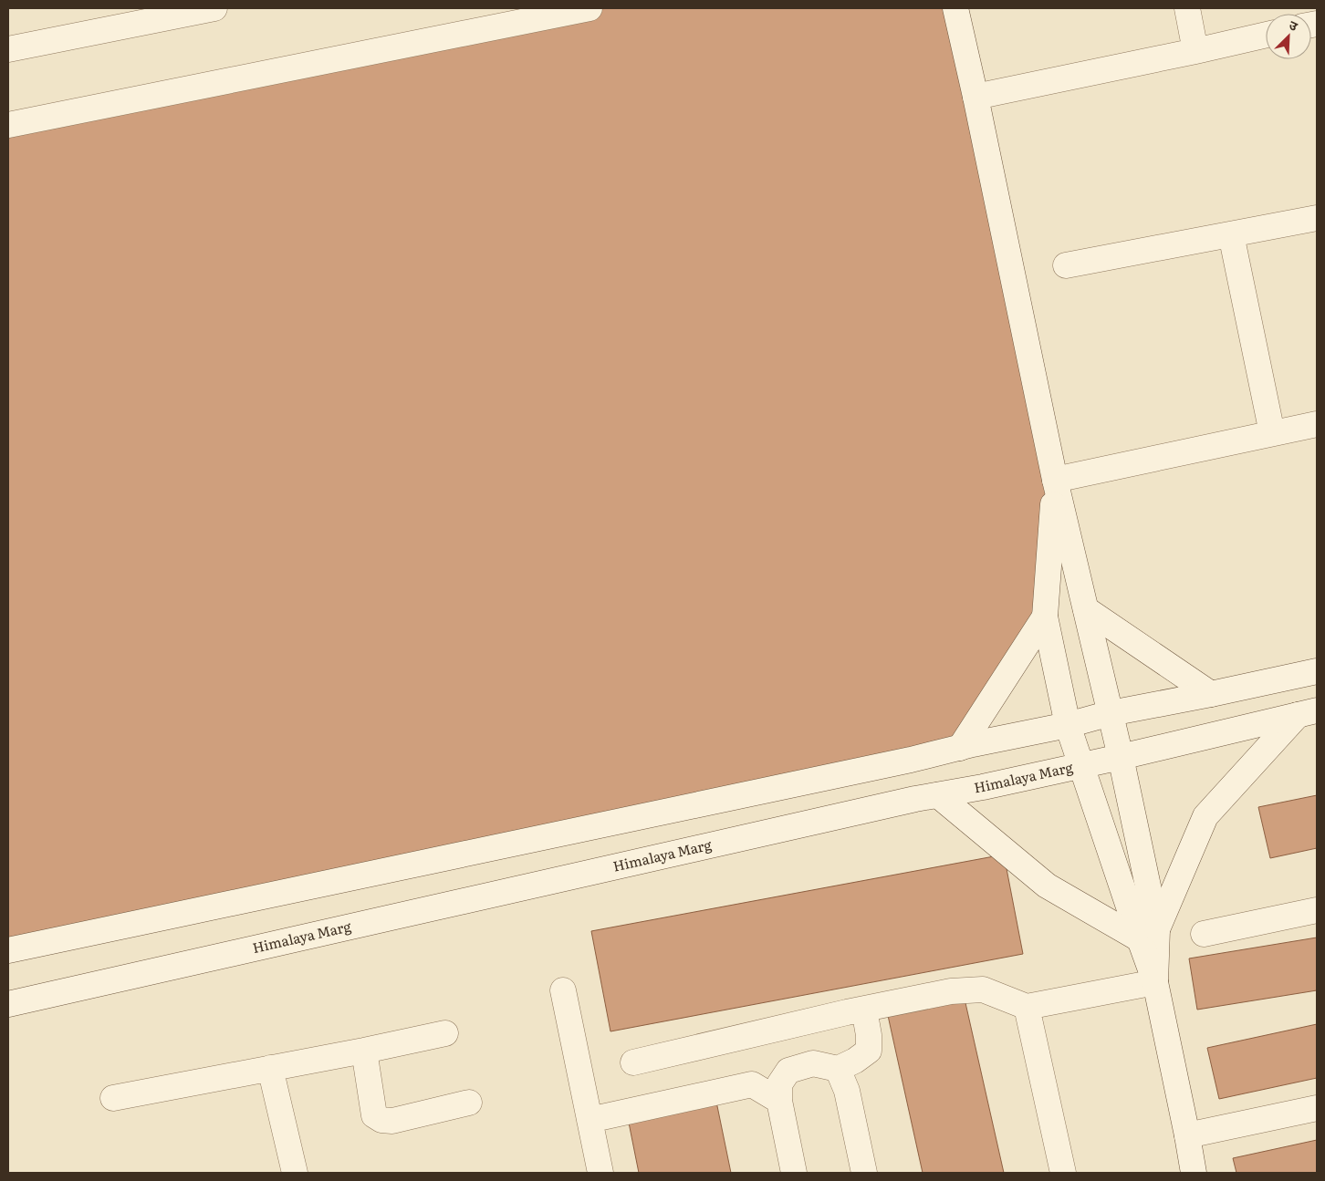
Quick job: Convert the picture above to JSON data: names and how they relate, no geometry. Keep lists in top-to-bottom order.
{
  "streets": {
    "street": ["Himalaya Marg"]
  },
  "north": "top right"
}
